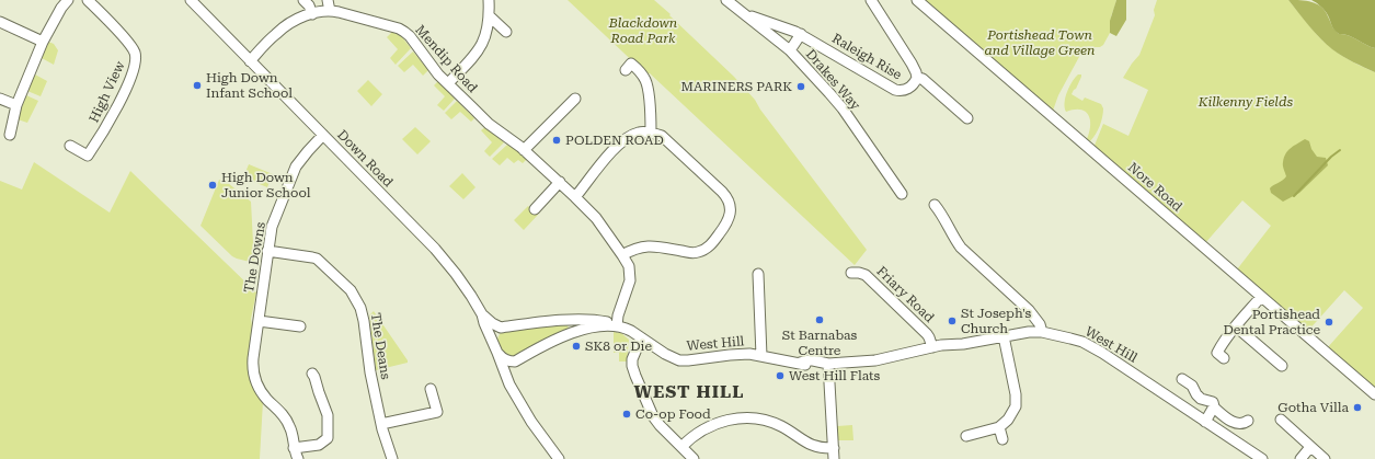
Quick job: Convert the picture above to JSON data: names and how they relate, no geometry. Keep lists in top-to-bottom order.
{
  "streets": {
    "street": [
      "Raleigh Rise",
      "Mendip Road",
      "Drakes Way",
      "High View",
      "Down Road",
      "Nore Road",
      "The Downs",
      "Friary Road",
      "West Hill",
      "The Deans"
    ]
  },
  "crossings": [
    ["Raleigh Rise", "Drakes Way"],
    ["Mendip Road", "Down Road"],
    ["Mendip Road", "West Hill"],
    ["Down Road", "The Downs"],
    ["The Downs", "The Deans"],
    ["Friary Road", "West Hill"]
  ],
  "districts": ["WEST HILL"],
  "parks": ["Blackdown Road Park", "Portishead Town and Village Green", "Kilkenny Fields"],
  "places": [
    "High Down Infant School",
    "MARINERS PARK",
    "POLDEN ROAD",
    "High Down Junior School",
    "St Barnabas Centre",
    "St Joseph's Church",
    "Portishead Dental Practice",
    "SK8 or Die",
    "West Hill Flats",
    "Gotha Villa",
    "Co-op Food"
  ]
}
